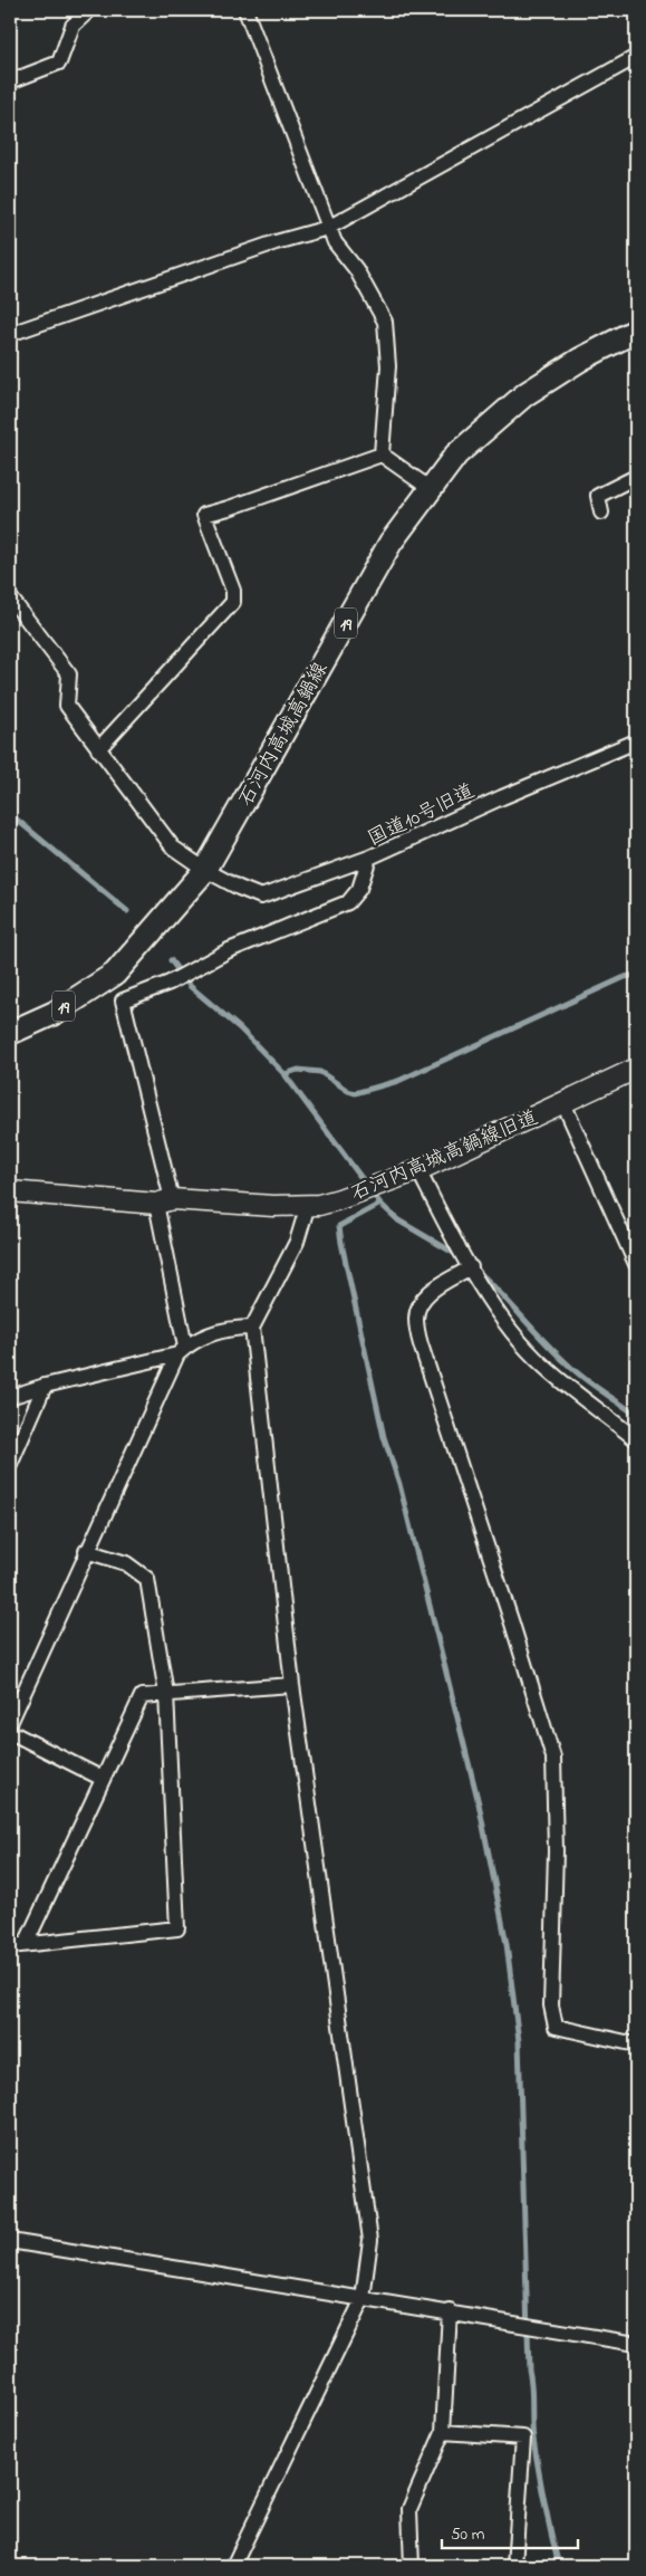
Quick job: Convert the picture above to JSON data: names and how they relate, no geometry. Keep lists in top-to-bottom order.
{
  "streets": {
    "main road": ["19", "石河内高城高鍋線"],
    "street": ["国道10号旧道", "石河内高城高鍋線旧道"]
  },
  "crossings": [
    ["国道10号旧道", "石河内高城高鍋線旧道"]
  ],
  "scale_bar": "50 m"
}
